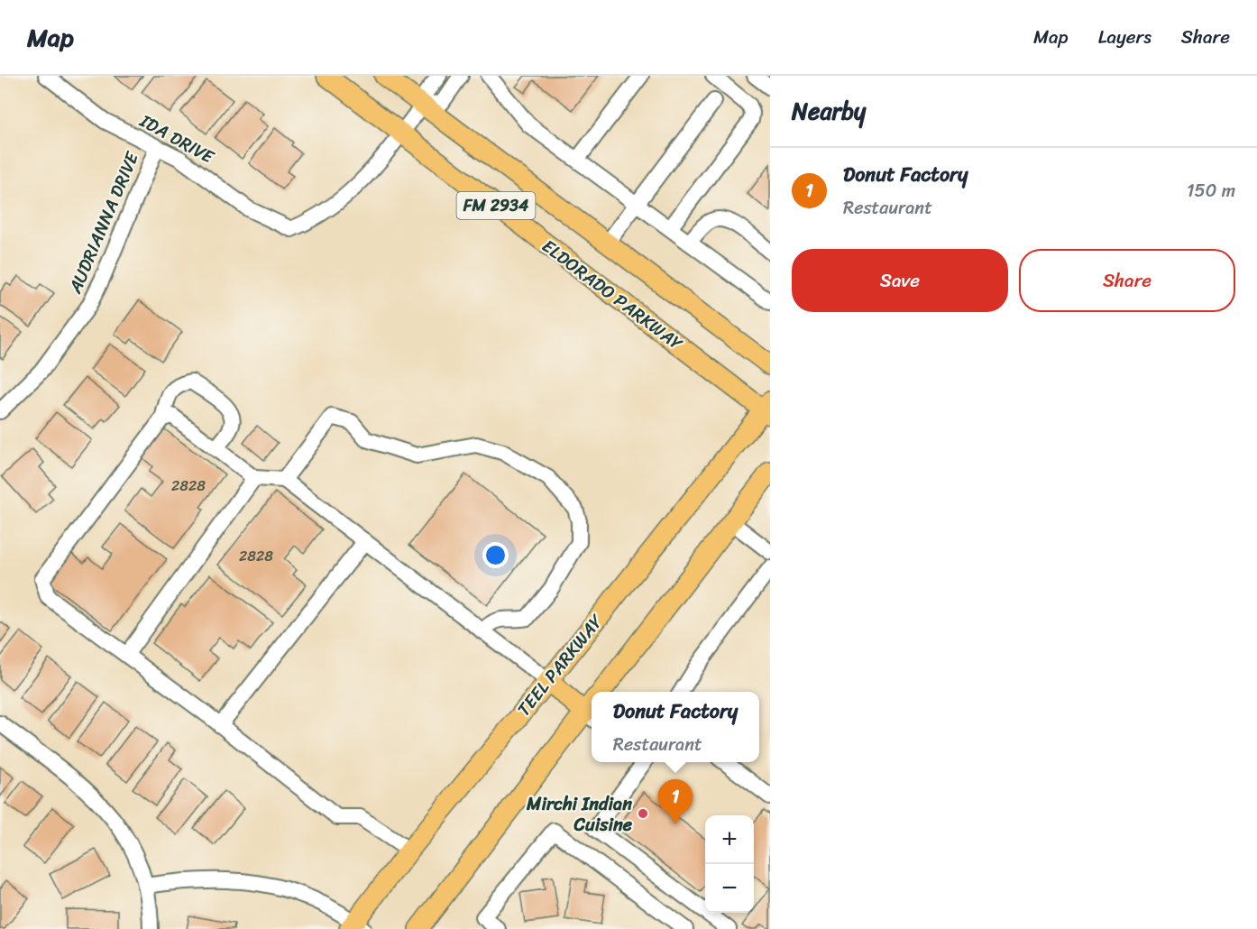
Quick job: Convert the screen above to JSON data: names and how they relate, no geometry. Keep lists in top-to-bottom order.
{
  "streets": {
    "main road": ["FM 2934", "ELDORADO PARKWAY", "TEEL PARKWAY"],
    "street": ["IDA DRIVE", "AUDRIANNA DRIVE"]
  },
  "crossings": [
    ["IDA DRIVE", "AUDRIANNA DRIVE"],
    ["IDA DRIVE", "ELDORADO PARKWAY"],
    ["ELDORADO PARKWAY", "TEEL PARKWAY"]
  ],
  "places": ["Mirchi Indian Cuisine"],
  "house_numbers": ["2828", "2828"],
  "page": {
    "header": "Map",
    "nav": ["Map", "Layers", "Share"],
    "heading": "Nearby",
    "list": [
      {
        "mark": "1",
        "name": "Donut Factory",
        "note": "Restaurant",
        "value": "150 m"
      }
    ],
    "buttons": ["Save", "Share"],
    "popup": ["Donut Factory", "Restaurant"],
    "pins": "1",
    "map_buttons": ["+", "−"]
  }
}
